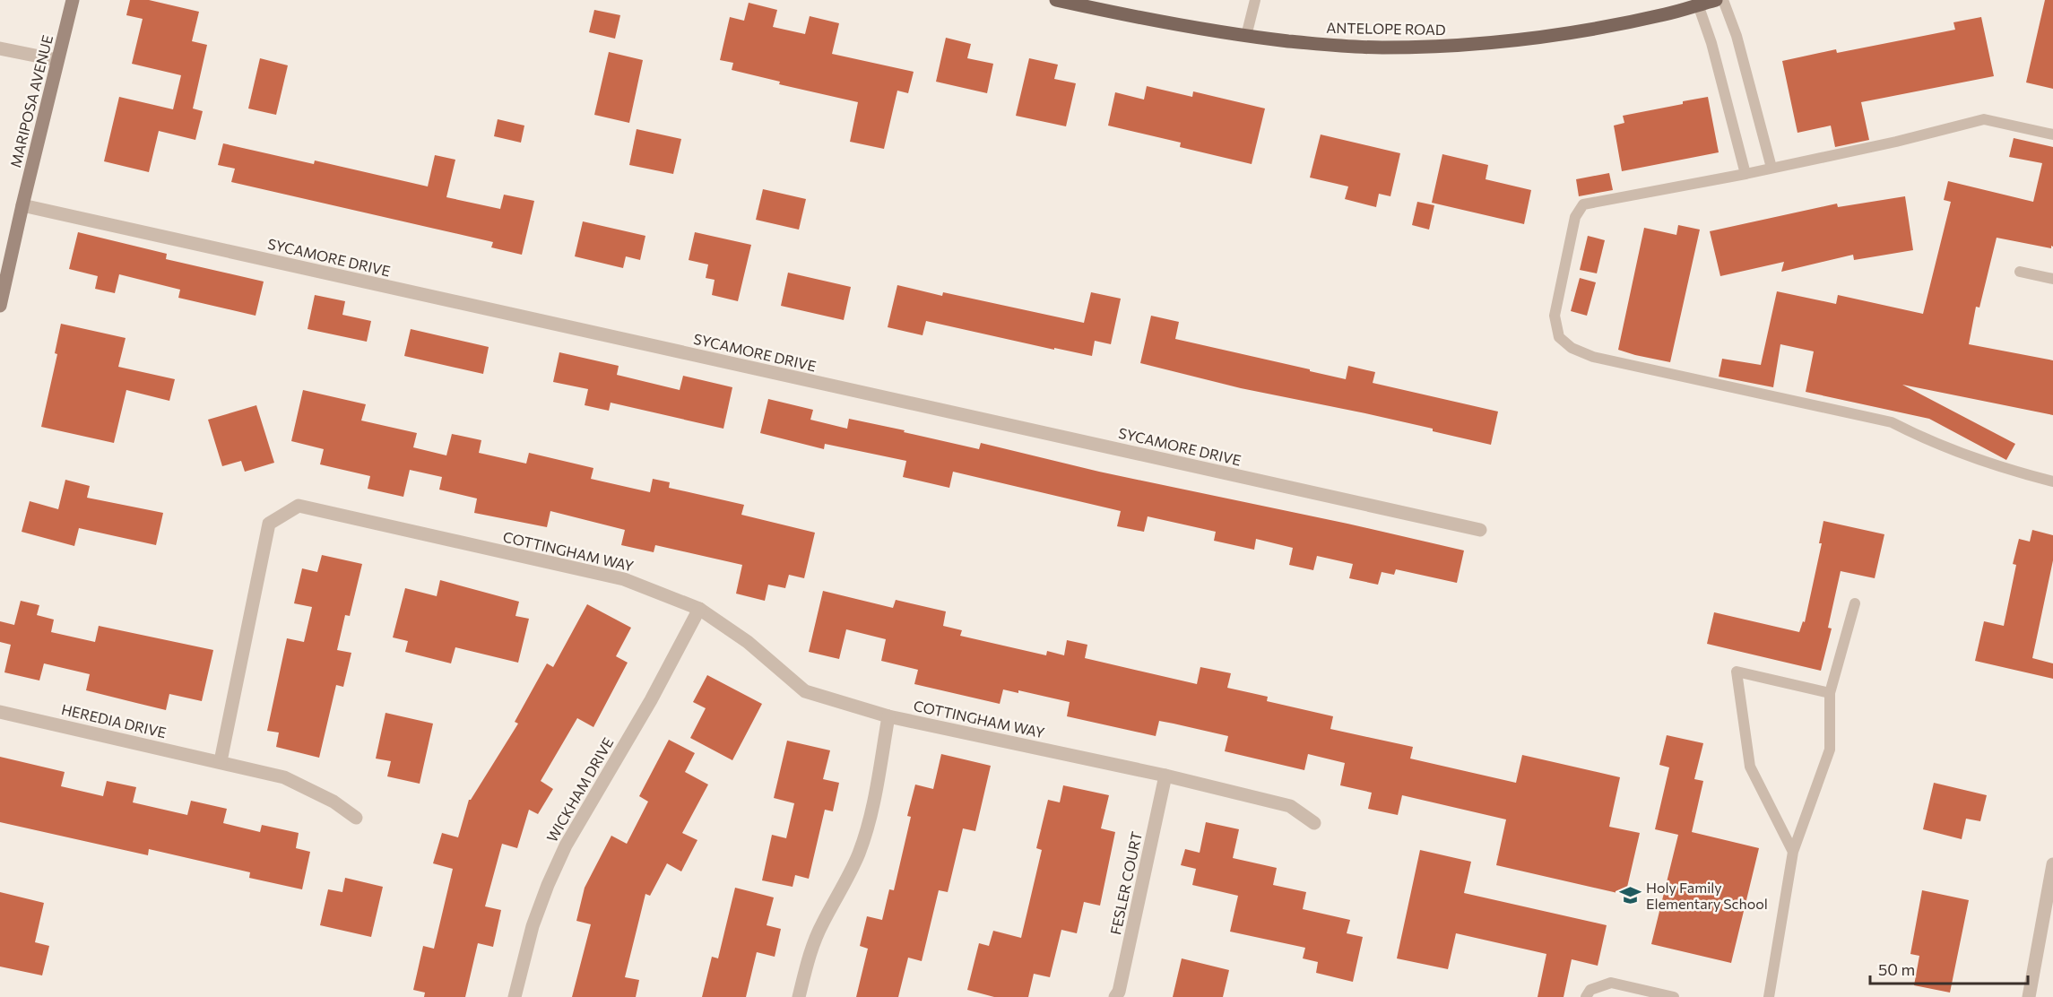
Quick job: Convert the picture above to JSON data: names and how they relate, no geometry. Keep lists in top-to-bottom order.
{
  "streets": {
    "main road": ["ANTELOPE ROAD"],
    "street": [
      "MARIPOSA AVENUE",
      "SYCAMORE DRIVE",
      "COTTINGHAM WAY",
      "HEREDIA DRIVE",
      "WICKHAM DRIVE",
      "FESLER COURT"
    ]
  },
  "crossings": [
    ["MARIPOSA AVENUE", "SYCAMORE DRIVE"],
    ["COTTINGHAM WAY", "HEREDIA DRIVE"],
    ["COTTINGHAM WAY", "WICKHAM DRIVE"],
    ["COTTINGHAM WAY", "FESLER COURT"]
  ],
  "places": {
    "school or university": ["Holy Family Elementary School"]
  },
  "scale_bar": "50 m"
}
